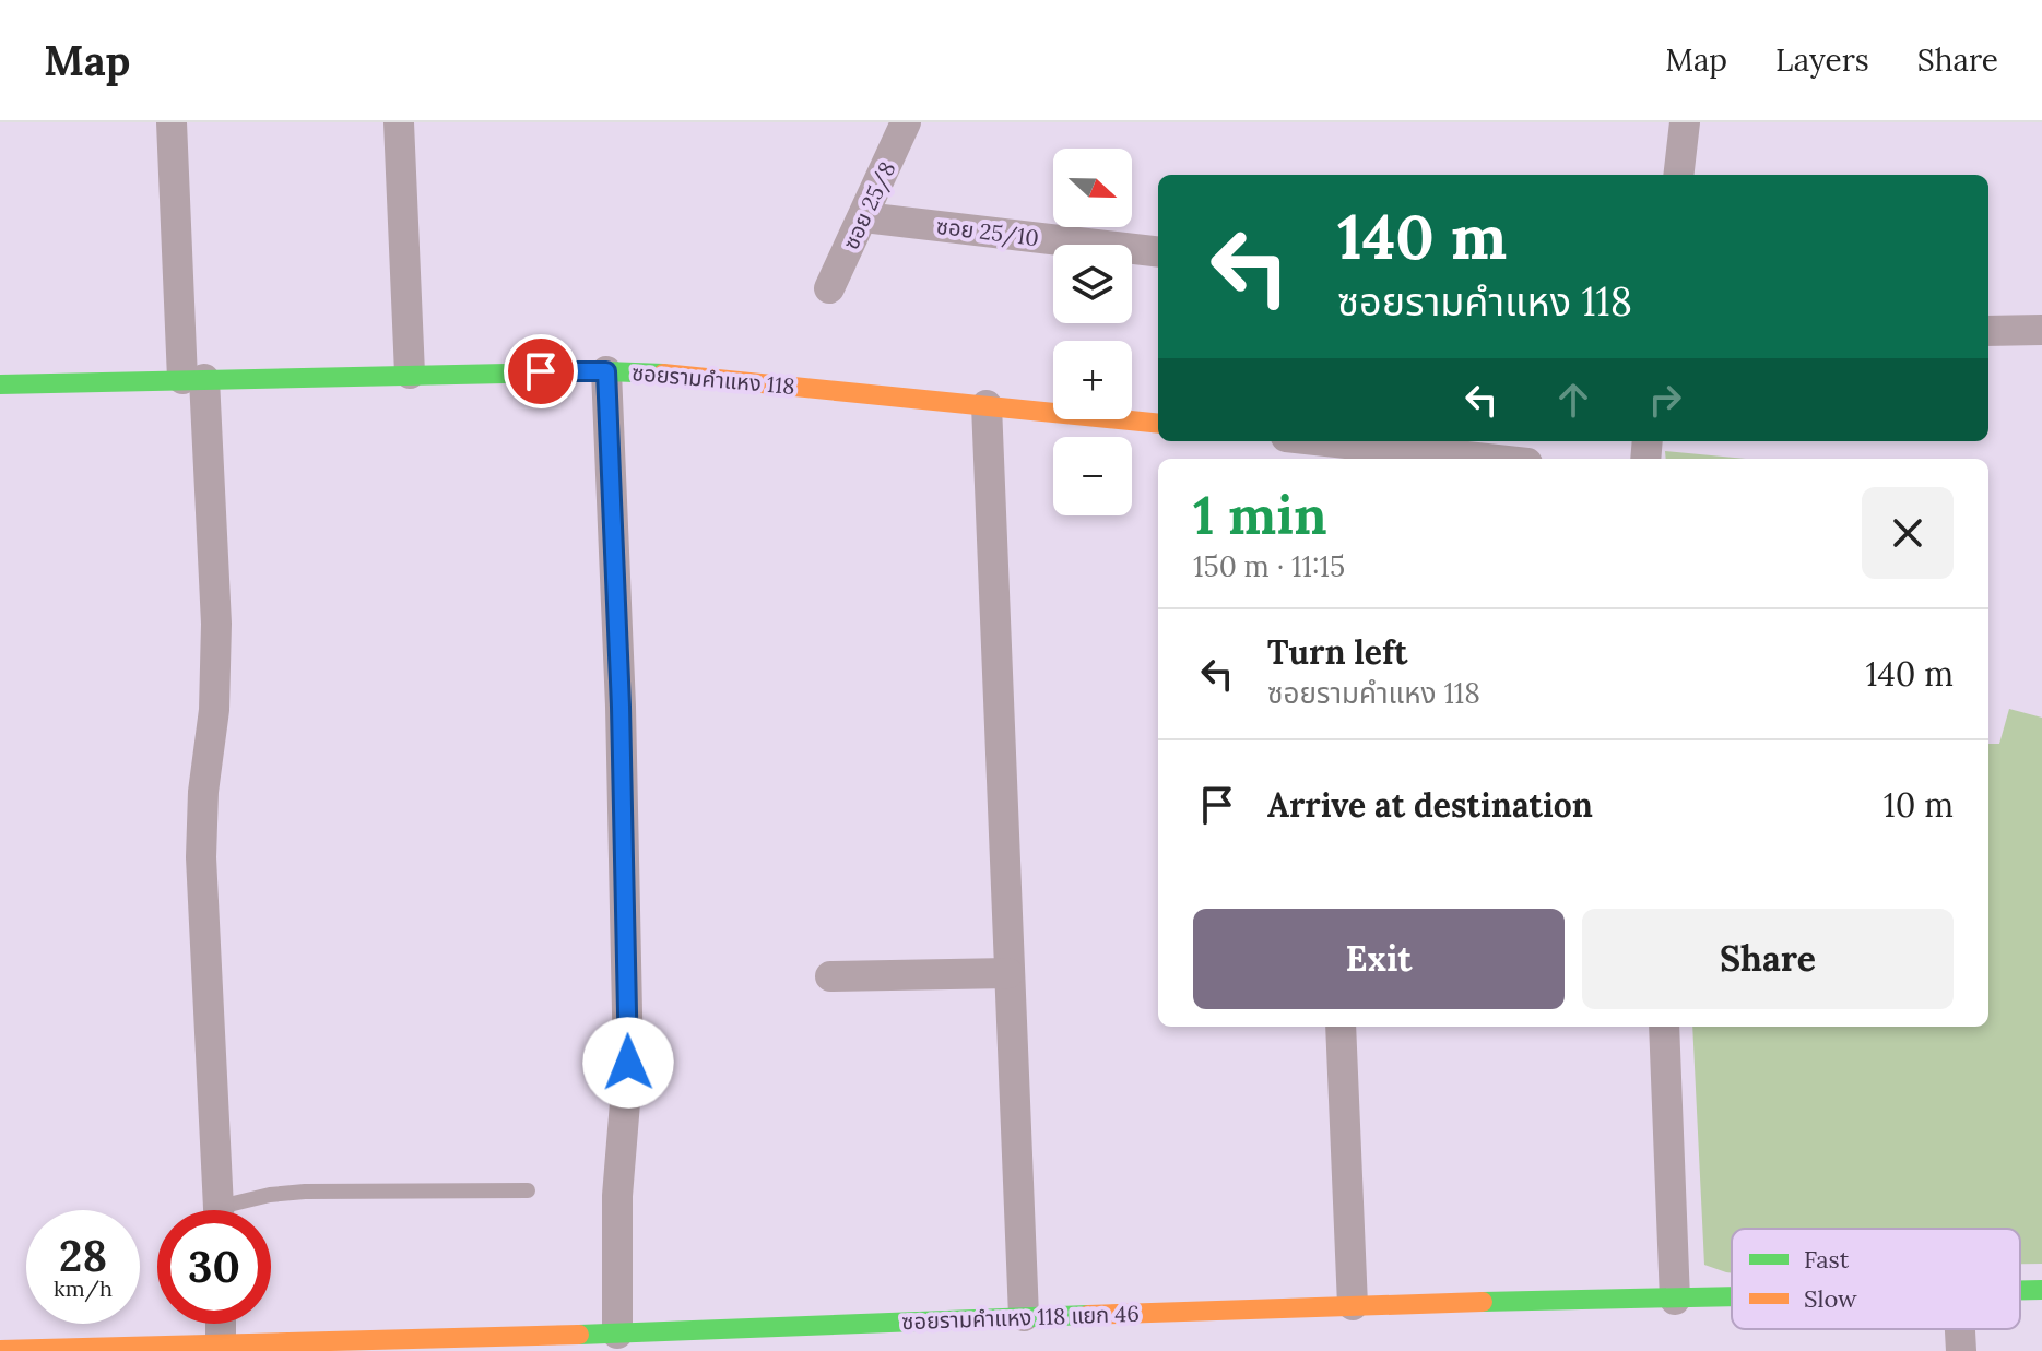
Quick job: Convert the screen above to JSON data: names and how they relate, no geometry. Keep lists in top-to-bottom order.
{
  "streets": {
    "street": [
      "ซอย 25/8",
      "ซอย 25/10",
      "ซอยรามคำแหง 118",
      "ซอยรามคำแหง 118 แยก 46"
    ]
  },
  "crossings": [
    ["ซอย 25/8", "ซอย 25/10"]
  ],
  "legend": ["Fast", "Slow"],
  "north": "right",
  "page": {
    "header": "Map",
    "nav": ["Map", "Layers", "Share"],
    "map_buttons": ["+", "−"],
    "turn": ["140 m", "ซอยรามคำแหง 118"],
    "heading": ["1 min", "150 m · 11:15"],
    "list": [
      {
        "name": "Turn left",
        "note": "ซอยรามคำแหง 118",
        "value": "140 m"
      },
      {
        "name": "Arrive at destination",
        "value": "10 m"
      }
    ],
    "buttons": ["Exit", "Share"],
    "speed": "28 km/h",
    "limit": "30"
  }
}
